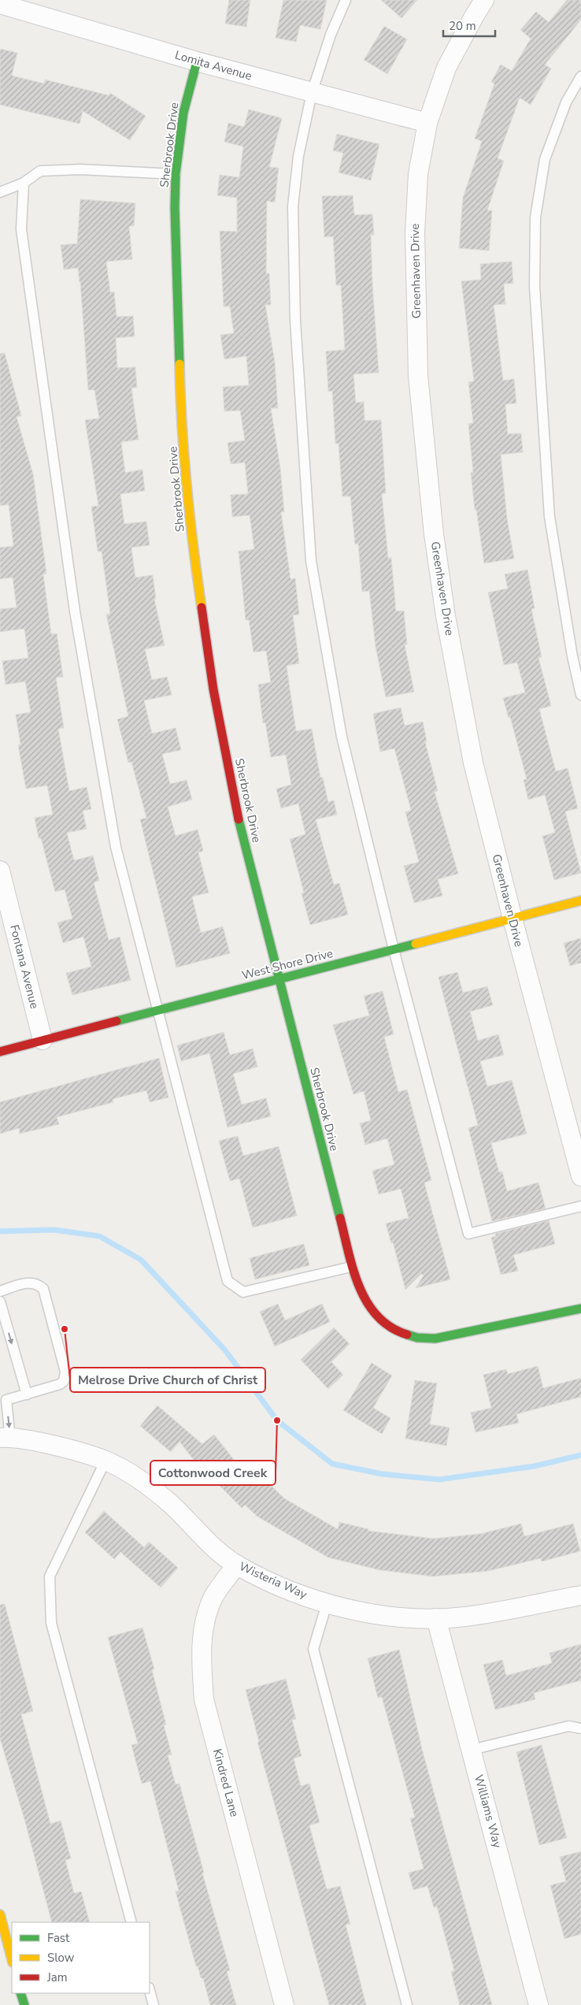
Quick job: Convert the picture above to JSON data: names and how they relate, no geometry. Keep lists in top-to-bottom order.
{
  "streets": {
    "street": [
      "Lomita Avenue",
      "Sherbrook Drive",
      "Greenhaven Drive",
      "West Shore Drive",
      "Fontana Avenue",
      "Wisteria Way",
      "Kindred Lane",
      "Williams Way"
    ]
  },
  "crossings": [
    ["Lomita Avenue", "Sherbrook Drive"],
    ["Lomita Avenue", "Greenhaven Drive"],
    ["Sherbrook Drive", "West Shore Drive"],
    ["Greenhaven Drive", "West Shore Drive"],
    ["West Shore Drive", "Fontana Avenue"],
    ["Wisteria Way", "Kindred Lane"],
    ["Wisteria Way", "Williams Way"]
  ],
  "places": ["Melrose Drive Church of Christ", "Cottonwood Creek"],
  "legend": ["Fast", "Slow", "Jam"],
  "scale_bar": "20 m"
}
